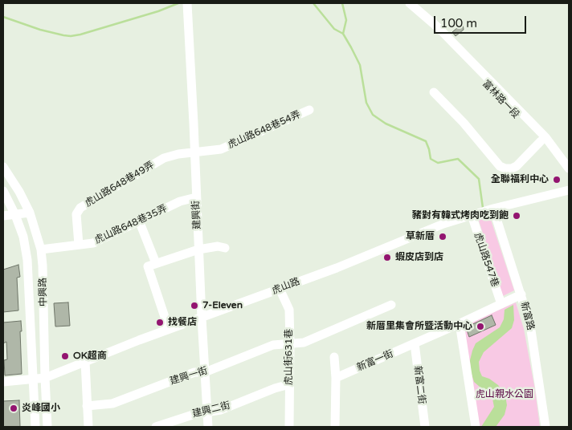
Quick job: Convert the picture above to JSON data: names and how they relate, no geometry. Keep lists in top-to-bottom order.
{
  "streets": {
    "street": [
      "富林路一段",
      "虎山路648巷54弄",
      "虎山路648巷49弄",
      "建興街",
      "虎山路648巷35弄",
      "虎山路547巷",
      "虎山路",
      "中興路",
      "新富路",
      "虎山街631巷",
      "新富一街",
      "建興一街",
      "新富二街",
      "建興二街"
    ]
  },
  "crossings": [
    ["虎山路648巷54弄", "虎山路648巷49弄"],
    ["虎山路648巷54弄", "建興街"],
    ["虎山路648巷49弄", "建興街"],
    ["虎山路648巷49弄", "虎山路648巷35弄"],
    ["建興街", "虎山路648巷35弄"],
    ["建興街", "虎山路"],
    ["建興街", "建興一街"],
    ["建興街", "建興二街"],
    ["虎山路648巷35弄", "中興路"],
    ["虎山路547巷", "虎山路"],
    ["虎山路547巷", "新富一街"],
    ["虎山路", "中興路"],
    ["虎山路", "新富路"],
    ["虎山路", "虎山街631巷"],
    ["新富路", "新富一街"],
    ["虎山街631巷", "建興一街"],
    ["虎山街631巷", "建興二街"],
    ["新富一街", "新富二街"]
  ],
  "parks": ["虎山親水公園"],
  "places": [
    "全聯福利中心",
    "豬對有韓式烤肉吃到飽",
    "草新厝",
    "蝦皮店到店",
    "7-Eleven",
    "找餐店",
    "新厝里集會所暨活動中心",
    "OK超商",
    "炎峰國小"
  ],
  "scale_bar": "100 m"
}
